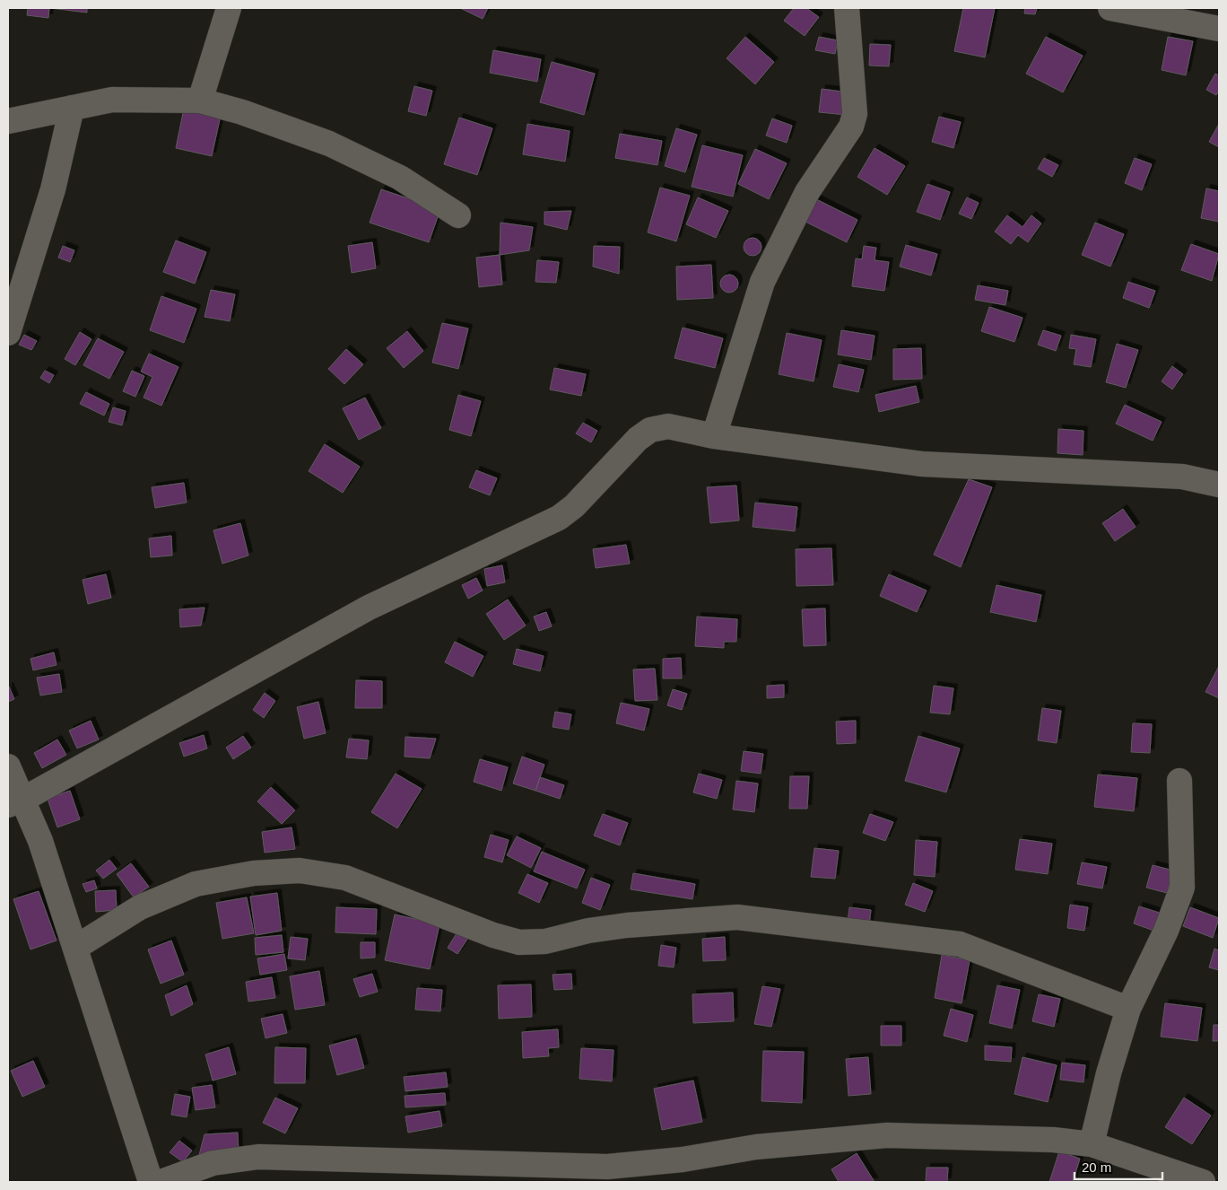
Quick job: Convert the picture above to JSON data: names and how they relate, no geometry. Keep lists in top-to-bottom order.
{
  "scale_bar": "20 m"
}
